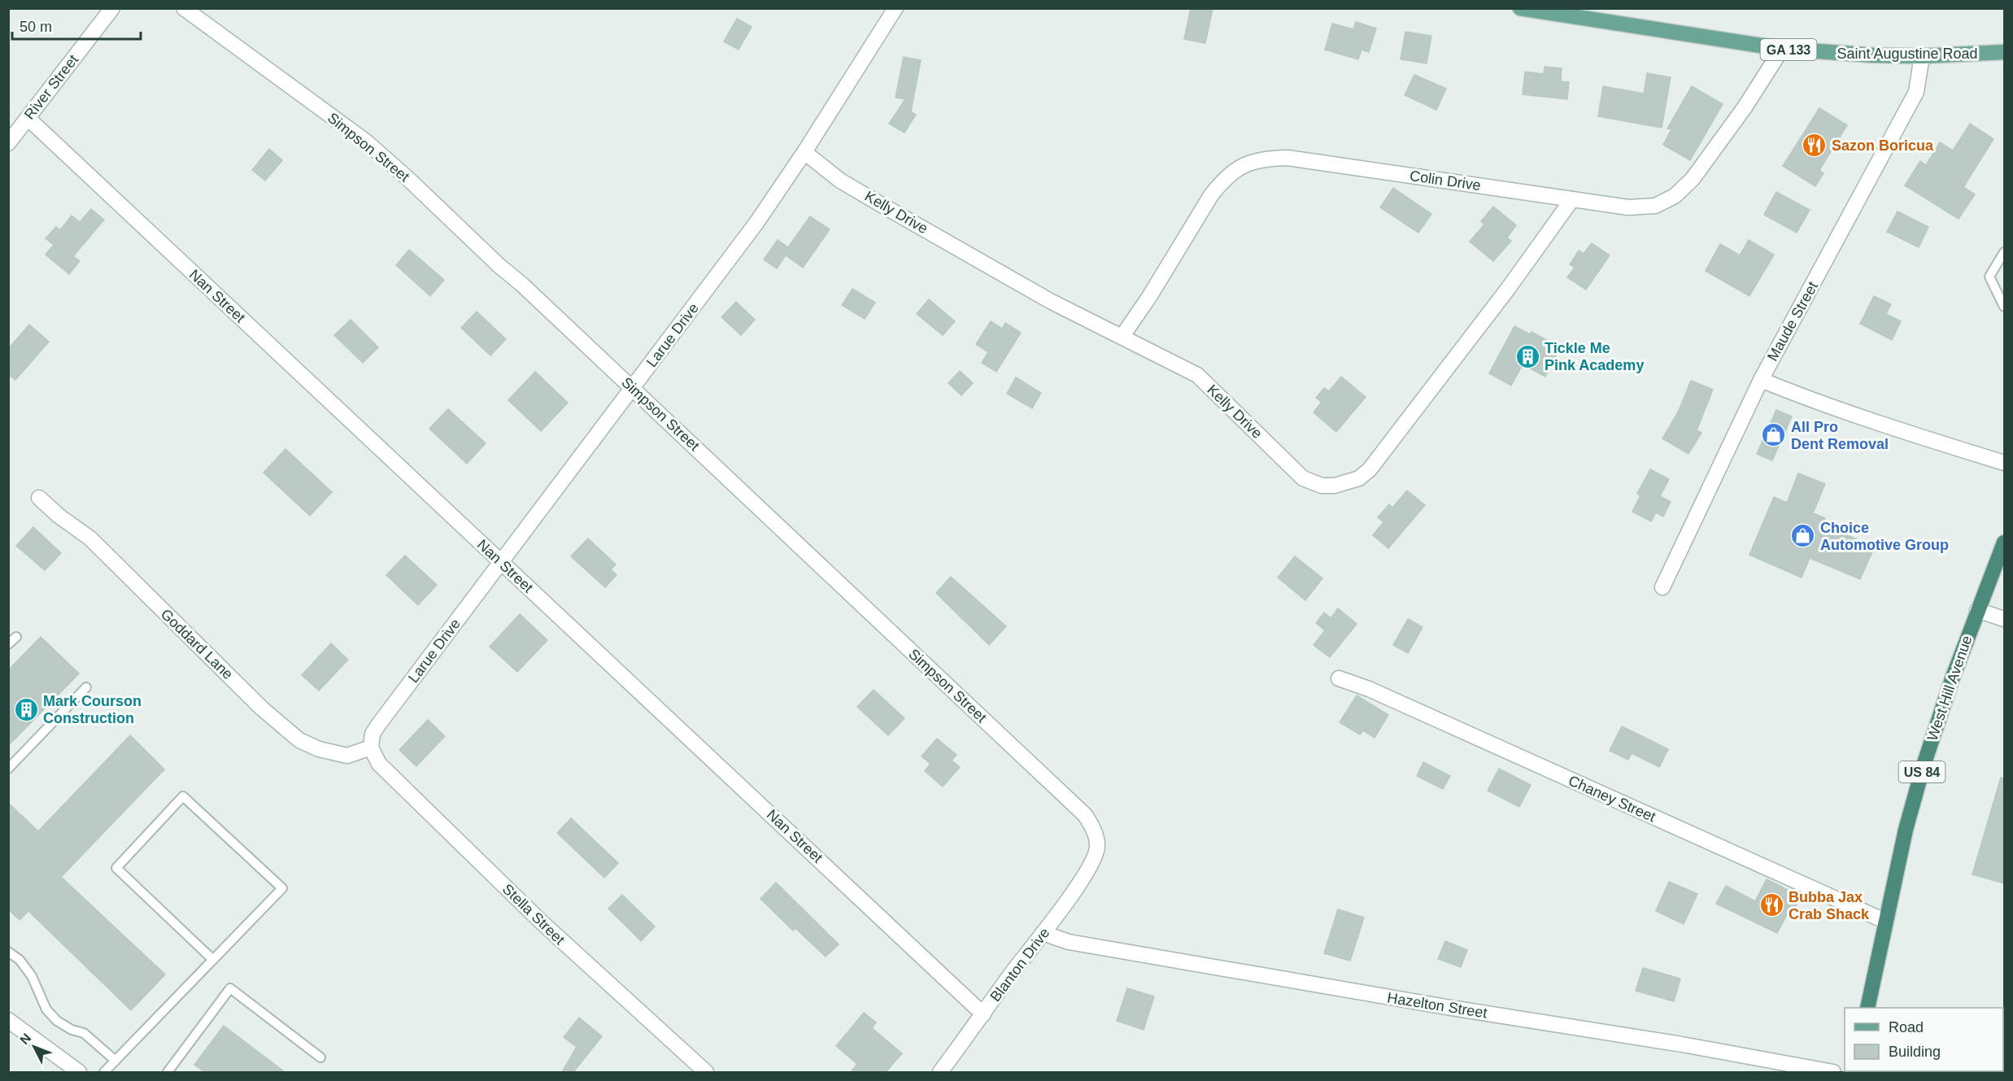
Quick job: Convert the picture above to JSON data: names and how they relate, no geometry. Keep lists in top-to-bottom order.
{
  "streets": {
    "highway": ["West Hill Avenue", "US 84"],
    "main road": ["GA 133", "Saint Augustine Road"],
    "street": [
      "River Street",
      "Simpson Street",
      "Colin Drive",
      "Kelly Drive",
      "Nan Street",
      "Maude Street",
      "Larue Drive",
      "Goddard Lane",
      "Chaney Street",
      "Stella Street",
      "Blanton Drive",
      "Hazelton Street"
    ]
  },
  "crossings": [
    ["Saint Augustine Road", "Colin Drive"],
    ["Saint Augustine Road", "Maude Street"],
    ["River Street", "Nan Street"],
    ["Simpson Street", "Larue Drive"],
    ["Simpson Street", "Blanton Drive"],
    ["Colin Drive", "Kelly Drive"],
    ["Kelly Drive", "Larue Drive"],
    ["Nan Street", "Larue Drive"],
    ["Nan Street", "Blanton Drive"],
    ["Larue Drive", "Goddard Lane"],
    ["Larue Drive", "Stella Street"],
    ["Goddard Lane", "Stella Street"],
    ["West Hill Avenue", "Chaney Street"],
    ["Blanton Drive", "Hazelton Street"]
  ],
  "places": {
    "restaurant": ["Sazon Boricua", "Bubba Jax Crab Shack"],
    "building": ["Tickle Me Pink Academy", "Mark Courson Construction"],
    "shop": ["All Pro Dent Removal", "Choice Automotive Group"]
  },
  "legend": ["Road", "Building"],
  "scale_bar": "50 m",
  "north": "top left"
}
